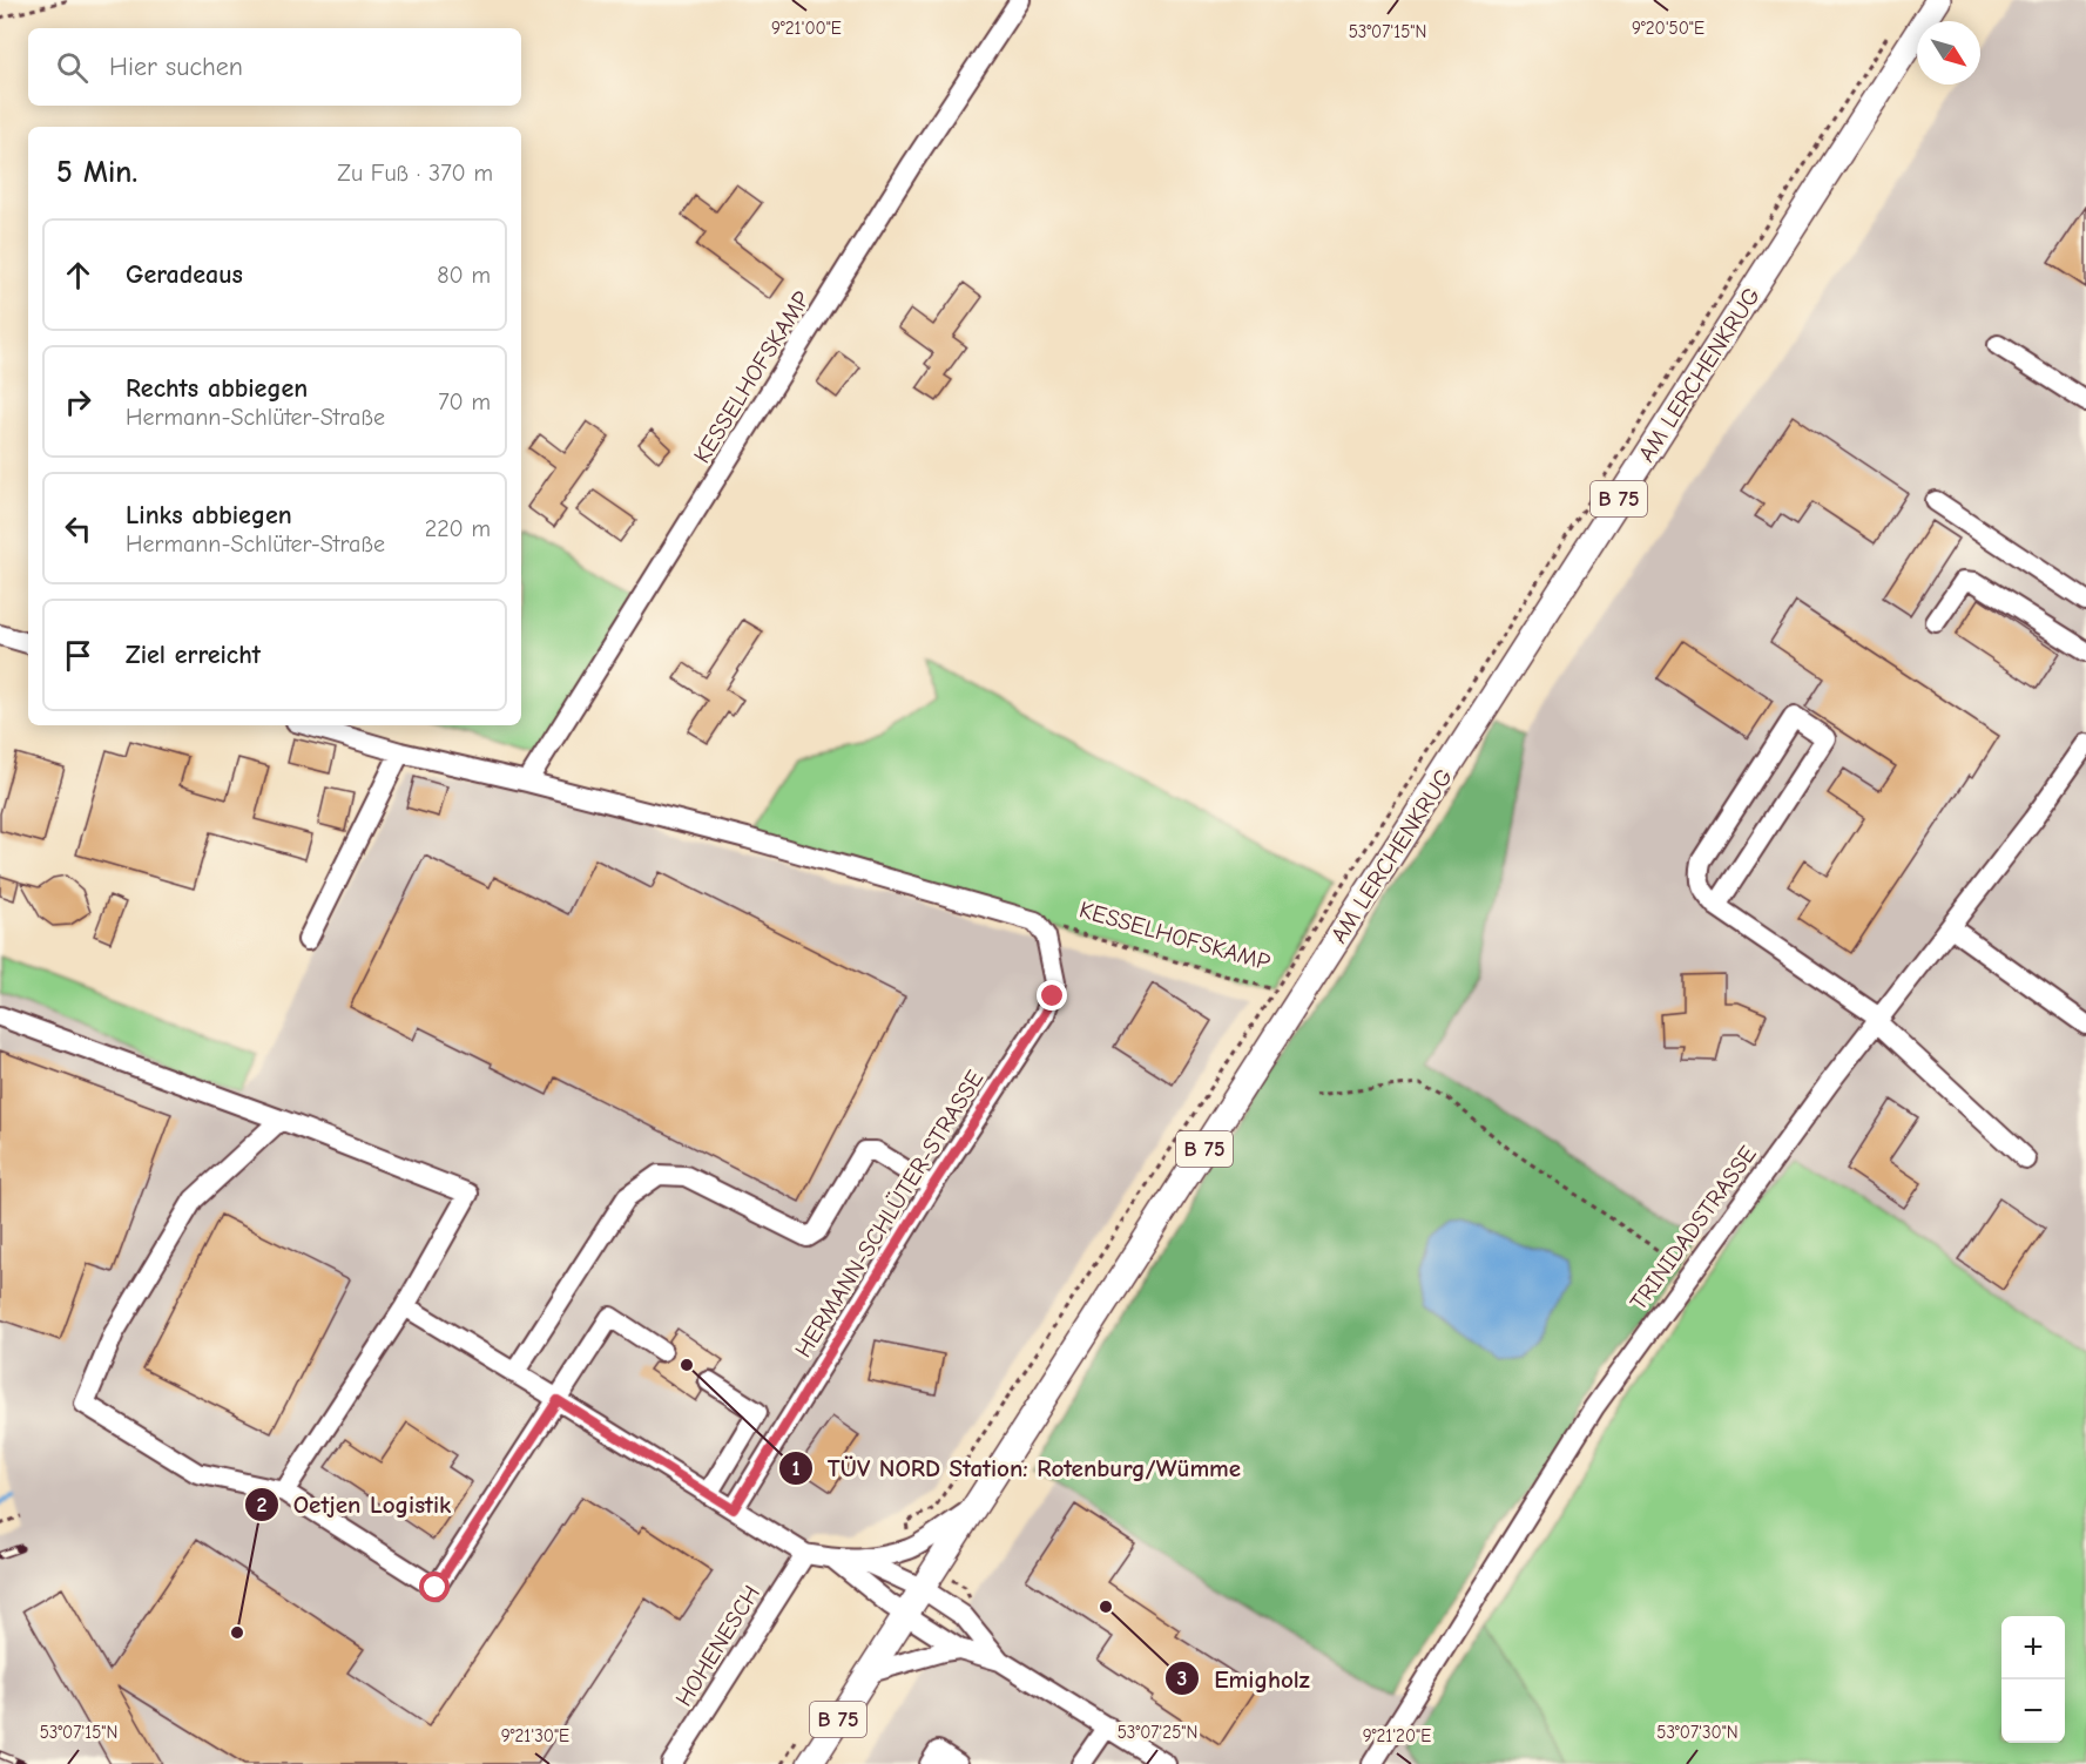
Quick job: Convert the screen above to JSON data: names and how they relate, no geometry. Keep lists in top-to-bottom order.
{
  "streets": {
    "main road": ["AM LERCHENKRUG", "B 75"],
    "street": [
      "KESSELHOFSKAMP",
      "HERMANN-SCHLÜTER-STRASSE",
      "TRINIDADSTRASSE",
      "HOHENESCH"
    ]
  },
  "crossings": [
    ["AM LERCHENKRUG", "KESSELHOFSKAMP"],
    ["AM LERCHENKRUG", "B 75"],
    ["KESSELHOFSKAMP", "B 75"],
    ["KESSELHOFSKAMP", "HERMANN-SCHLÜTER-STRASSE"]
  ],
  "places": ["TÜV NORD Station: Rotenburg/Wümme", "Emigholz", "Oetjen Logistik"],
  "north": "bottom right",
  "page": {
    "search": "Hier suchen",
    "heading": ["5 Min.", "Zu Fuß · 370 m"],
    "list": [
      ["Geradeaus", "80 m"],
      ["Rechts abbiegen", "Hermann-Schlüter-Straße", "70 m"],
      ["Links abbiegen", "Hermann-Schlüter-Straße", "220 m"],
      "Ziel erreicht"
    ],
    "map_buttons": ["+", "−"]
  },
  "coordinates": [
    "9°21'00\"E",
    "9°20'50\"E",
    "53°07'15\"N",
    "53°07'25\"N",
    "53°07'30\"N",
    "9°21'30\"E",
    "9°21'20\"E"
  ]
}
